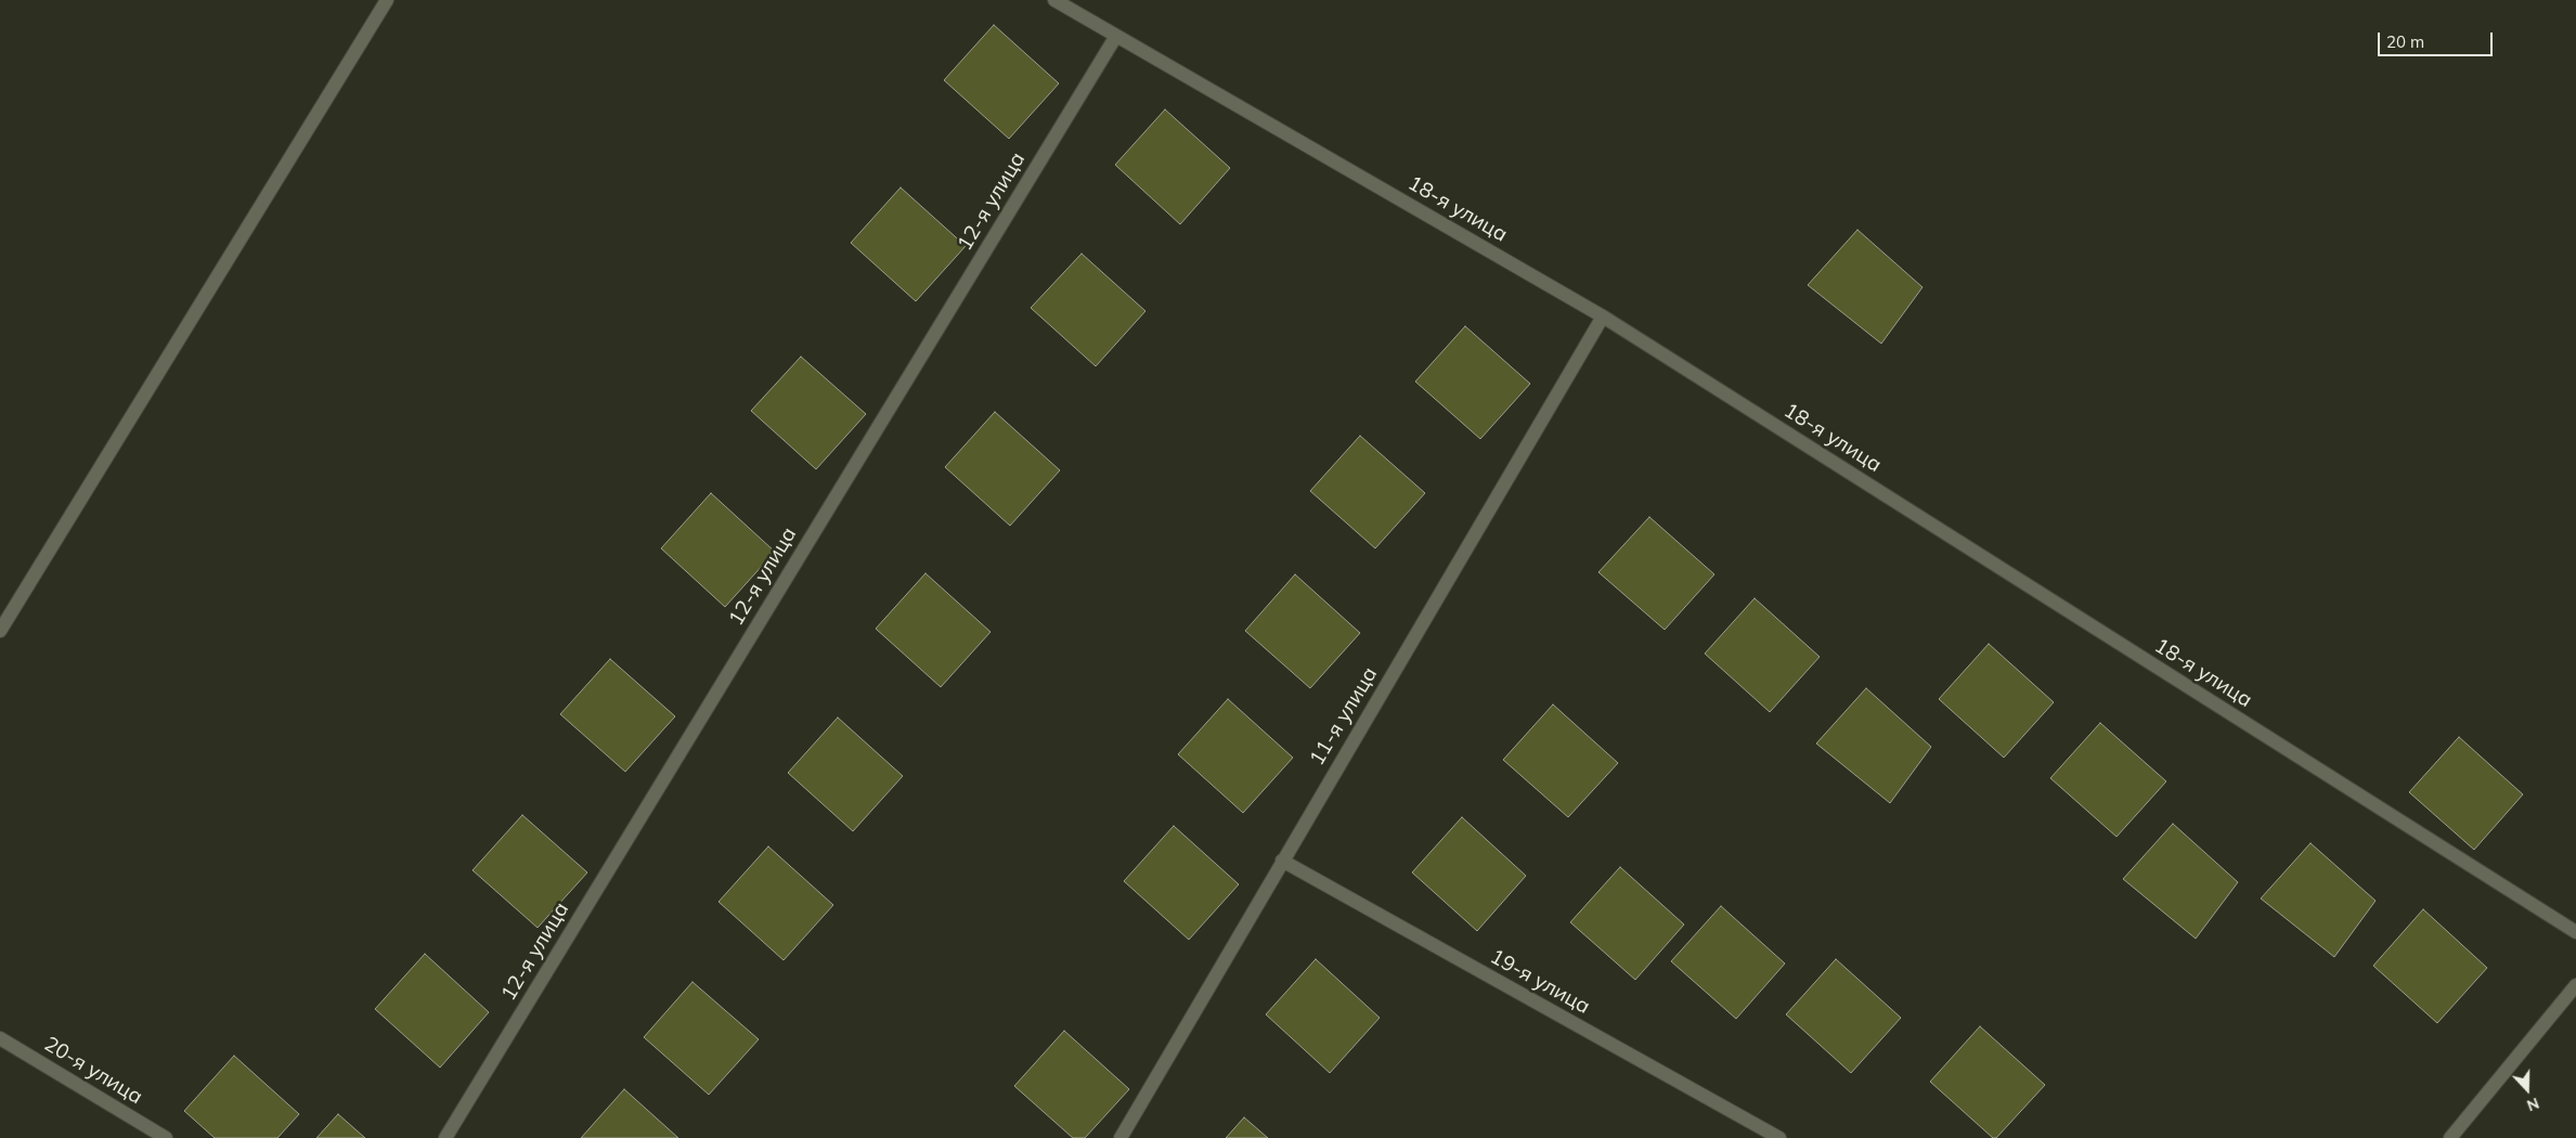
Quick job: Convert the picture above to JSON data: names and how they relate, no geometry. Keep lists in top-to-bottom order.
{
  "streets": {
    "street": [
      "12-я улица",
      "18-я улица",
      "11-я улица",
      "19-я улица",
      "20-я улица"
    ]
  },
  "crossings": [
    ["12-я улица", "18-я улица"],
    ["18-я улица", "11-я улица"],
    ["11-я улица", "19-я улица"]
  ],
  "scale_bar": "20 m",
  "north": "bottom"
}
